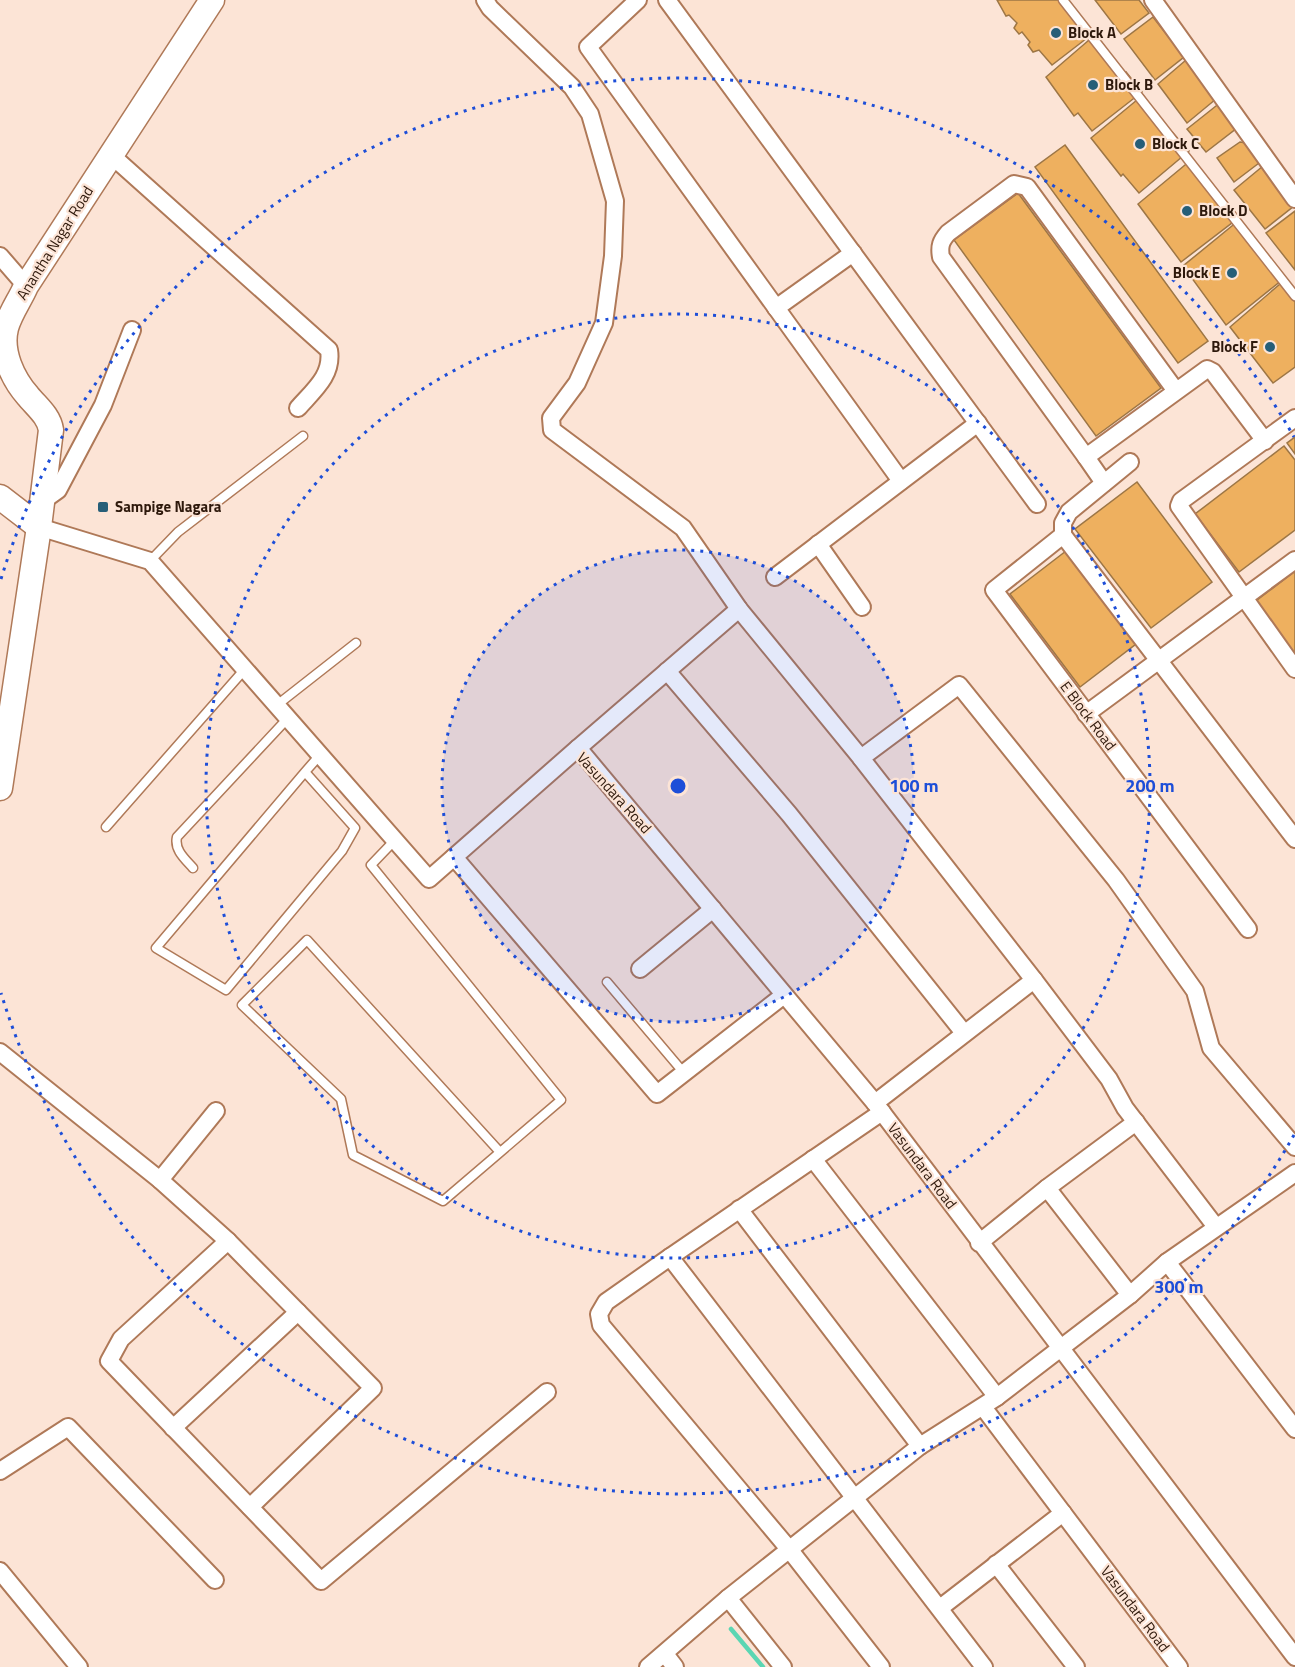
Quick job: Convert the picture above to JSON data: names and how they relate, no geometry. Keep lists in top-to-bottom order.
{
  "streets": {
    "street": ["Anantha Nagar Road", "E Block Road", "Vasundara Road"]
  },
  "places": {
    "other": [
      "Block A",
      "Block B",
      "Block C",
      "Block D",
      "Block E",
      "Block F"
    ],
    "transit": ["Sampige Nagara"]
  },
  "rings": ["100 m", "200 m", "300 m"]
}
